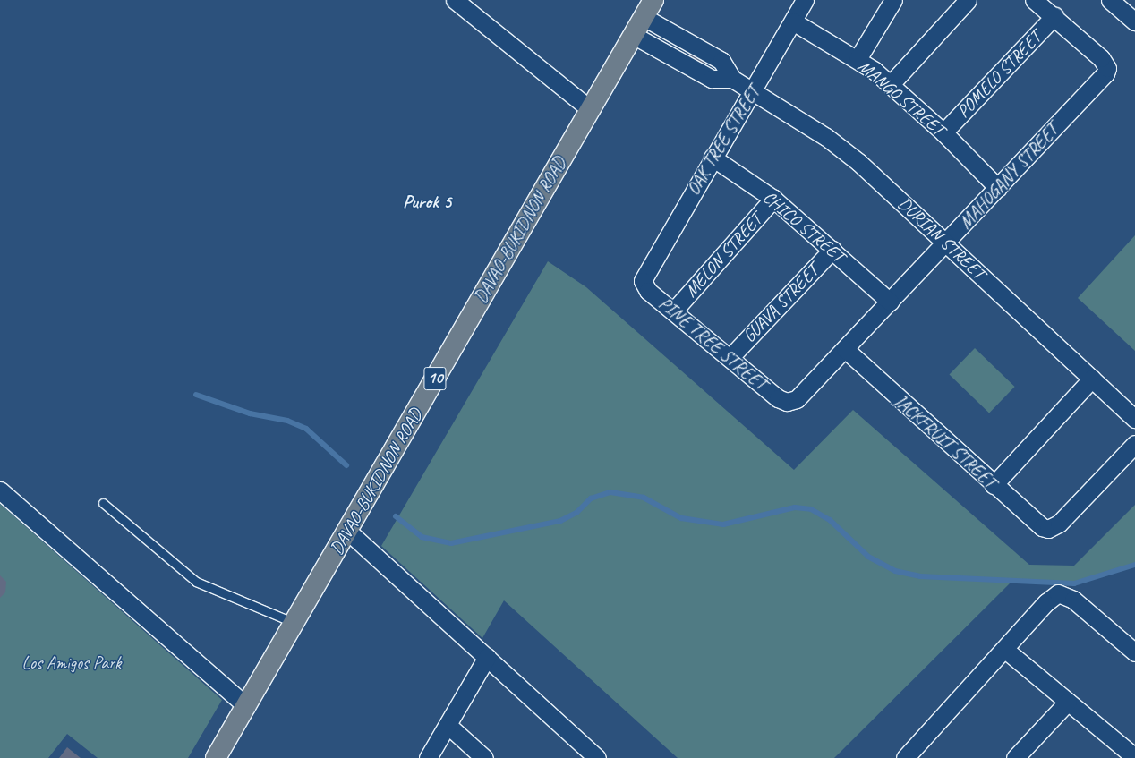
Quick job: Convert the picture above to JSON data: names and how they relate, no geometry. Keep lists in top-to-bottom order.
{
  "streets": {
    "highway": ["DAVAO-BUKIDNON ROAD", "10"],
    "street": [
      "POMELO STREET",
      "MANGO STREET",
      "OAK TREE STREET",
      "MAHOGANY STREET",
      "CHICO STREET",
      "DURIAN STREET",
      "MELON STREET",
      "GUAVA STREET",
      "PINE TREE STREET",
      "JACKFRUIT STREET"
    ]
  },
  "crossings": [
    ["POMELO STREET", "MANGO STREET"],
    ["POMELO STREET", "MAHOGANY STREET"],
    ["MANGO STREET", "OAK TREE STREET"],
    ["MANGO STREET", "MAHOGANY STREET"],
    ["OAK TREE STREET", "CHICO STREET"],
    ["OAK TREE STREET", "DURIAN STREET"],
    ["OAK TREE STREET", "PINE TREE STREET"],
    ["MAHOGANY STREET", "CHICO STREET"],
    ["MAHOGANY STREET", "DURIAN STREET"],
    ["MAHOGANY STREET", "PINE TREE STREET"],
    ["MAHOGANY STREET", "JACKFRUIT STREET"],
    ["CHICO STREET", "MELON STREET"],
    ["CHICO STREET", "GUAVA STREET"],
    ["DAVAO-BUKIDNON ROAD", "DURIAN STREET"],
    ["MELON STREET", "PINE TREE STREET"],
    ["GUAVA STREET", "PINE TREE STREET"]
  ],
  "districts": ["Purok 5"],
  "parks": ["Los Amigos Park"]
}
